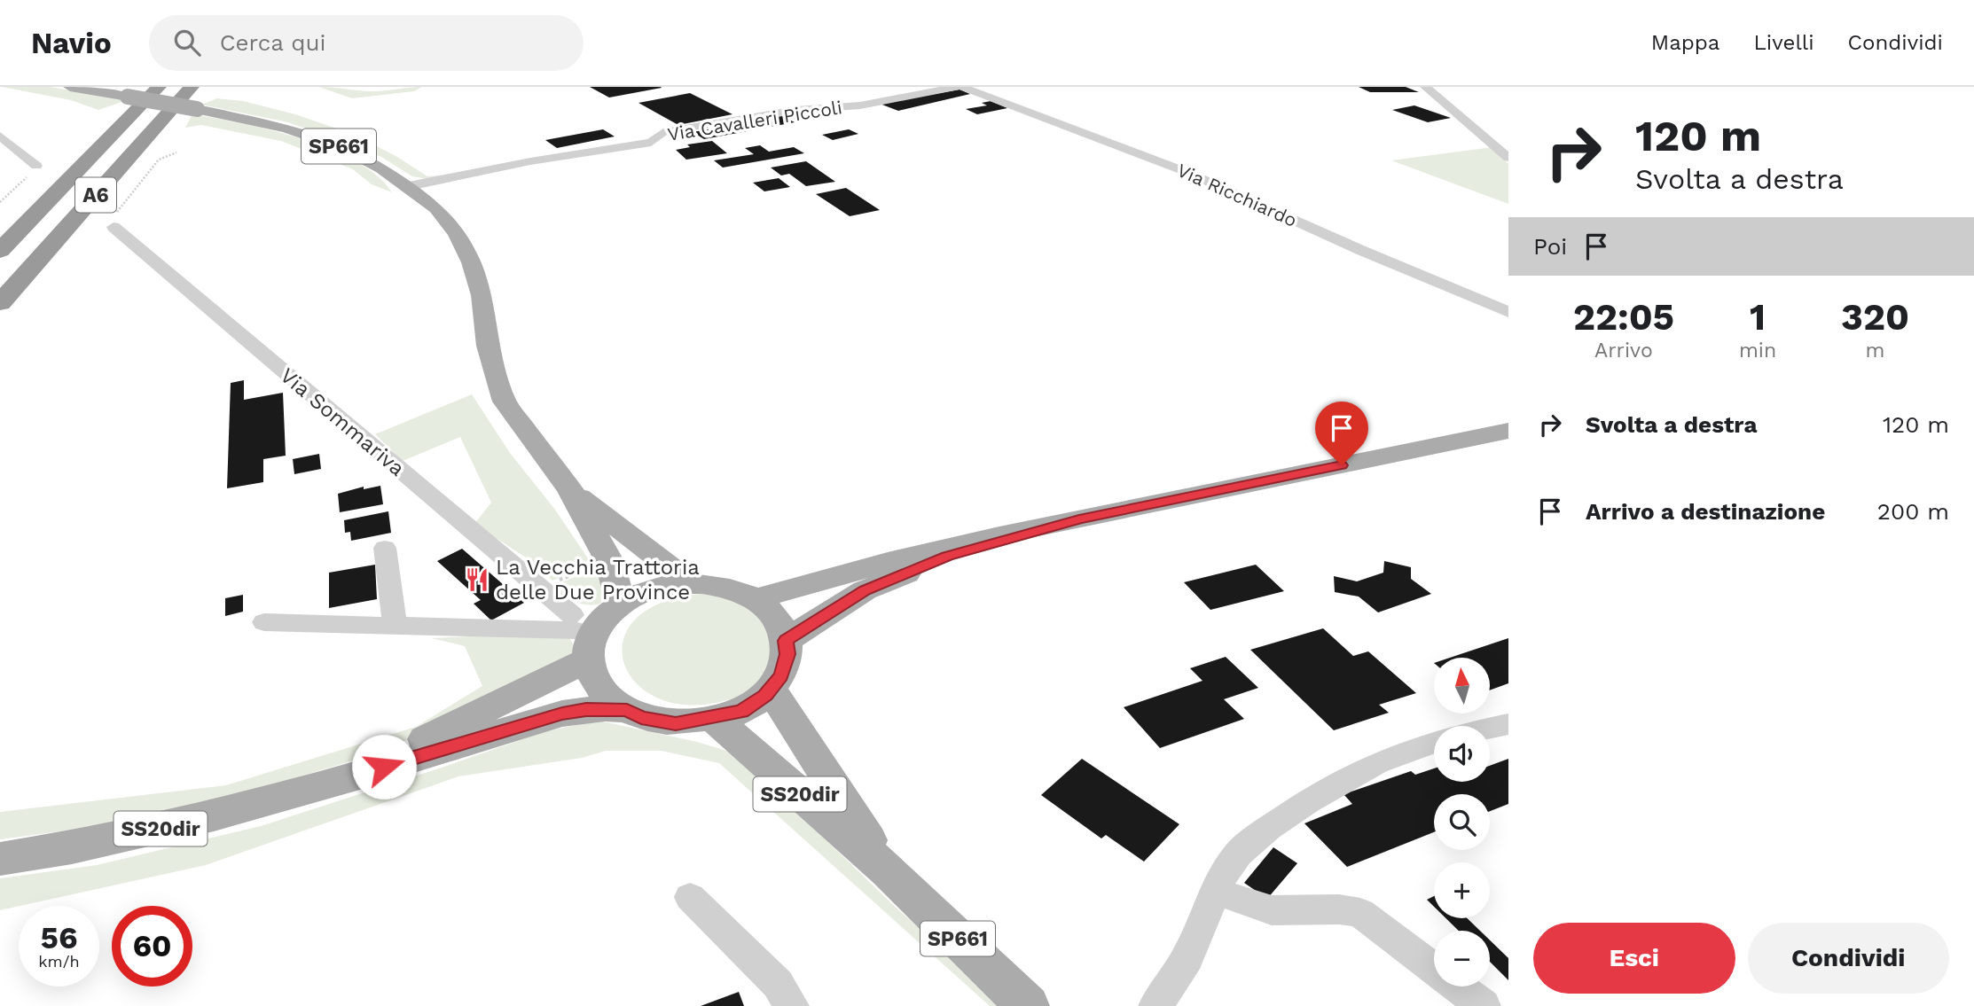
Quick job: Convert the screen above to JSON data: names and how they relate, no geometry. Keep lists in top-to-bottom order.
{
  "streets": {
    "highway": ["A6"],
    "main road": ["SP661", "SS20dir"],
    "street": ["Via Cavalleri Piccoli", "Via Ricchiardo", "Via Sommariva"]
  },
  "crossings": [
    ["Via Cavalleri Piccoli", "SP661"],
    ["SP661", "SS20dir"],
    ["Via Sommariva", "SS20dir"]
  ],
  "places": {
    "restaurant": ["La Vecchia Trattoria delle Due Province"]
  },
  "north": "top",
  "page": {
    "header": "Navio",
    "search": "Cerca qui",
    "nav": ["Mappa", "Livelli", "Condividi"],
    "turn": ["120 m", "Svolta a destra"],
    "then": "Poi",
    "eta": [
      "22:05",
      "Arrivo",
      "1",
      "min",
      "320",
      "m"
    ],
    "list": [
      {
        "name": "Svolta a destra",
        "value": "120 m"
      },
      {
        "name": "Arrivo a destinazione",
        "value": "200 m"
      }
    ],
    "map_buttons": ["+", "−"],
    "speed": "56 km/h",
    "limit": "60",
    "buttons": ["Esci", "Condividi"]
  }
}
